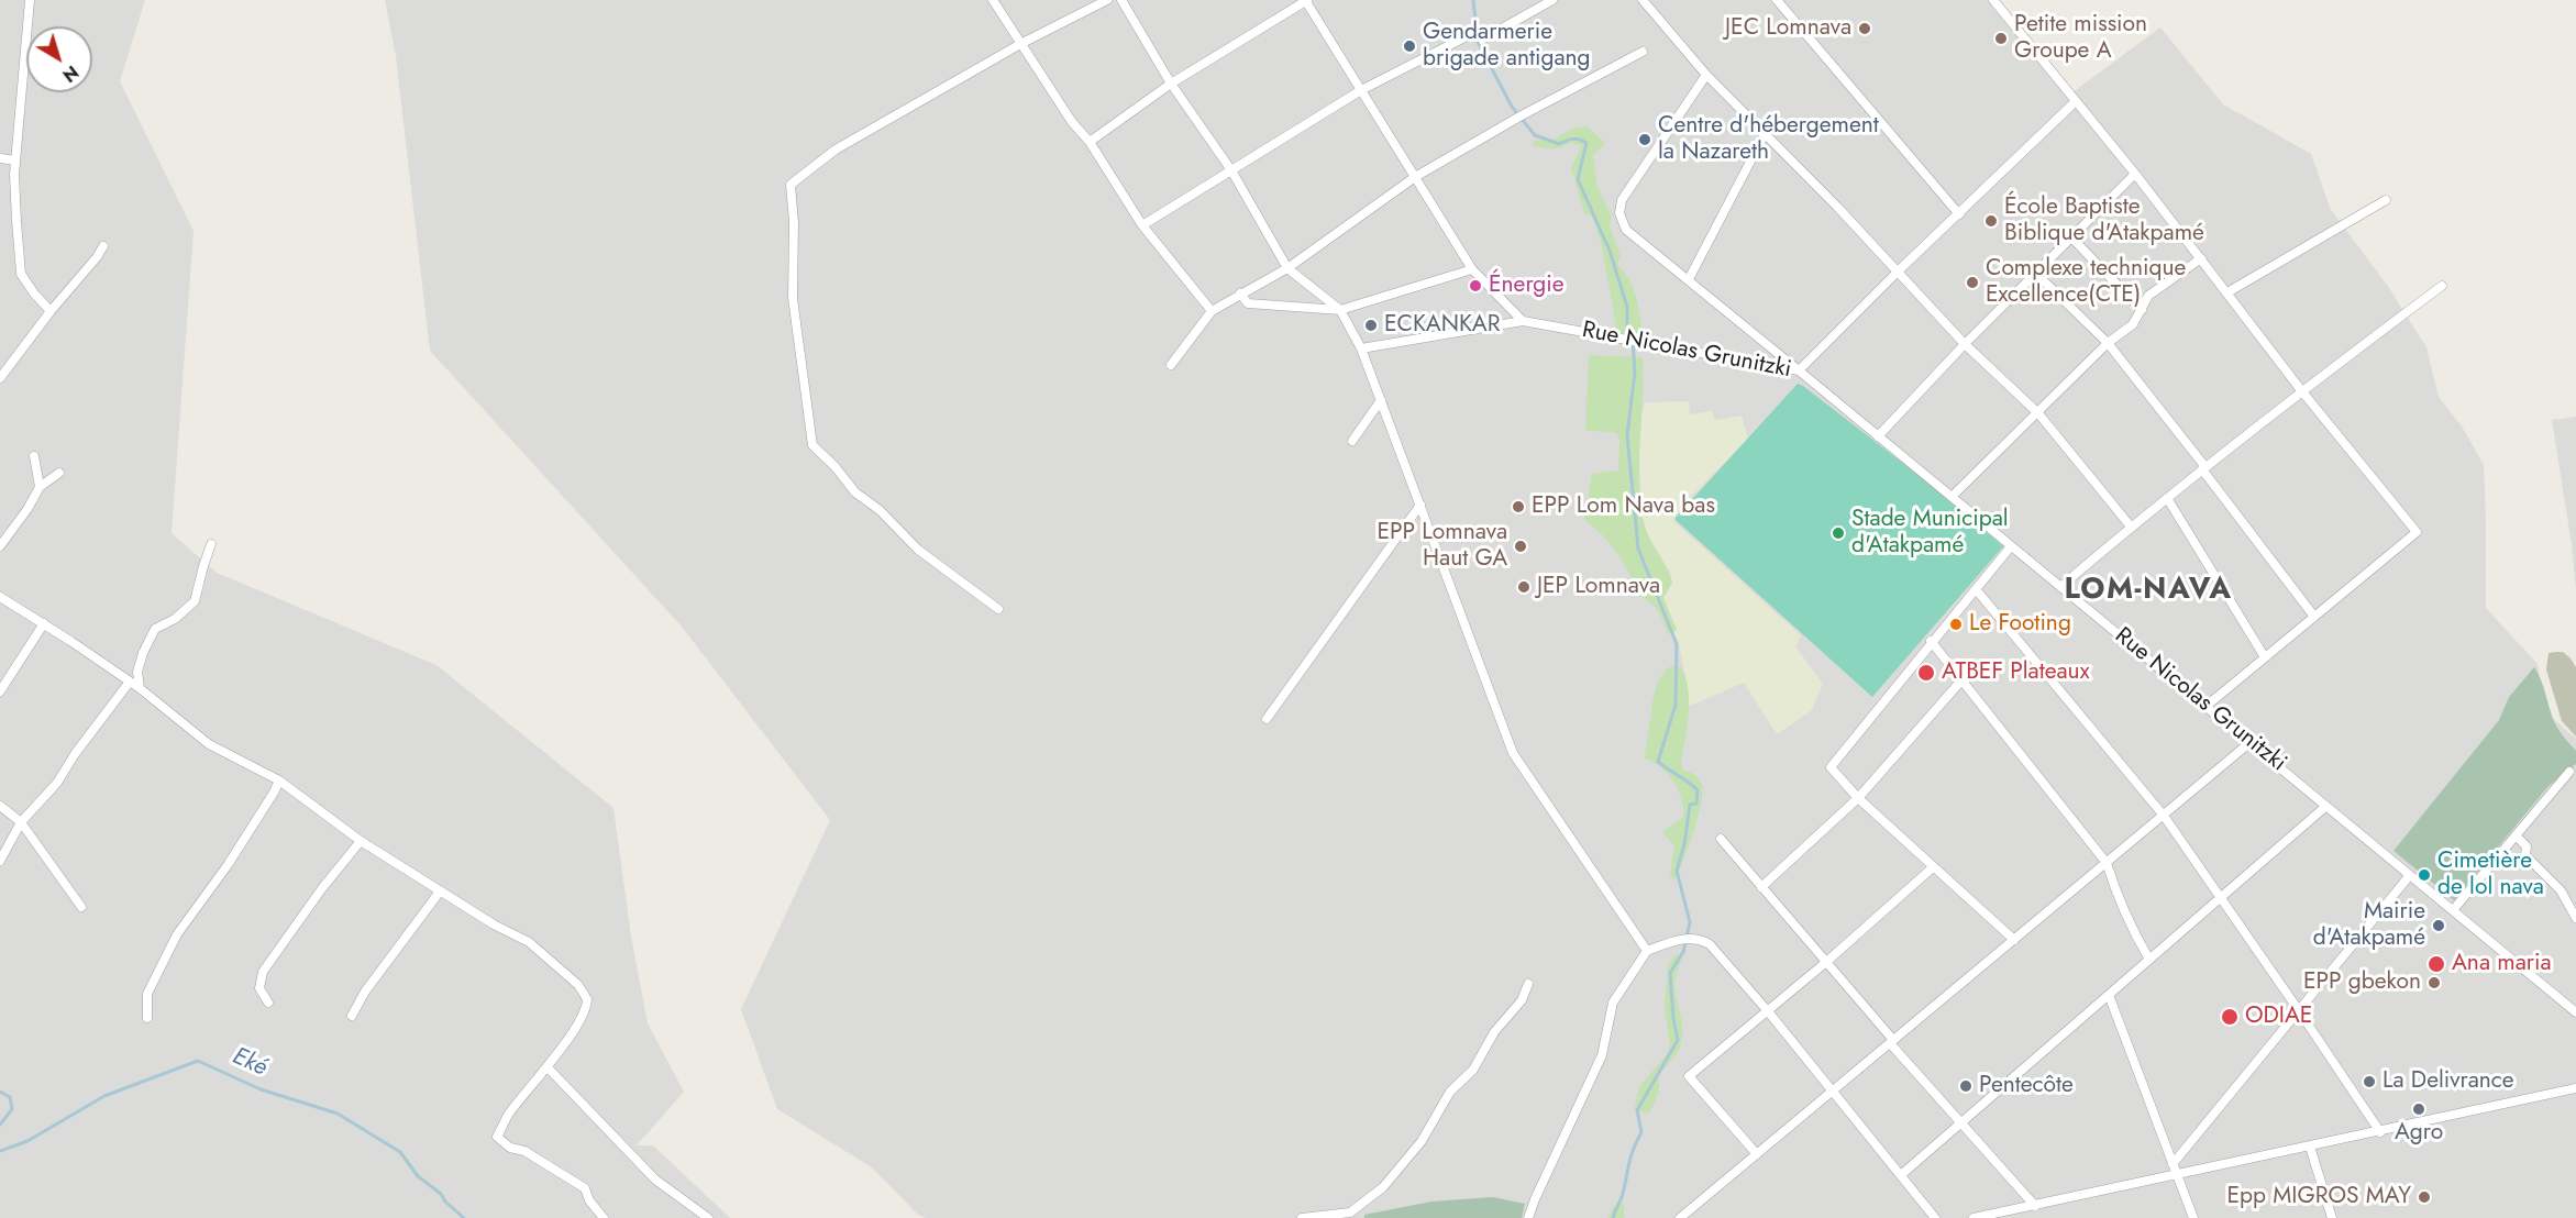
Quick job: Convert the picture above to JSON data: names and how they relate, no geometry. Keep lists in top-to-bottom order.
{
  "streets": {
    "street": ["Rue Nicolas Grunitzki"]
  },
  "districts": ["LOM-NAVA"],
  "water": ["Eké"],
  "places": [
    "JEC Lomnava",
    "Petite mission Groupe A",
    "Gendarmerie brigade antigang",
    "Centre d'hébergement la Nazareth",
    "École Baptiste Biblique d'Atakpamé",
    "Complexe technique Excellence(CTE)",
    "Énergie",
    "ECKANKAR",
    "EPP Lom Nava bas",
    "Stade Municipal d'Atakpamé",
    "EPP Lomnava Haut GA",
    "JEP Lomnava",
    "Le Footing",
    "ATBEF Plateaux",
    "Cimetière de lol nava",
    "Mairie d'Atakpamé",
    "Ana maria",
    "EPP gbekon",
    "ODIAE",
    "La Delivrance",
    "Pentecôte",
    "Agro",
    "Epp MIGROS MAY"
  ],
  "north": "bottom right"
}
